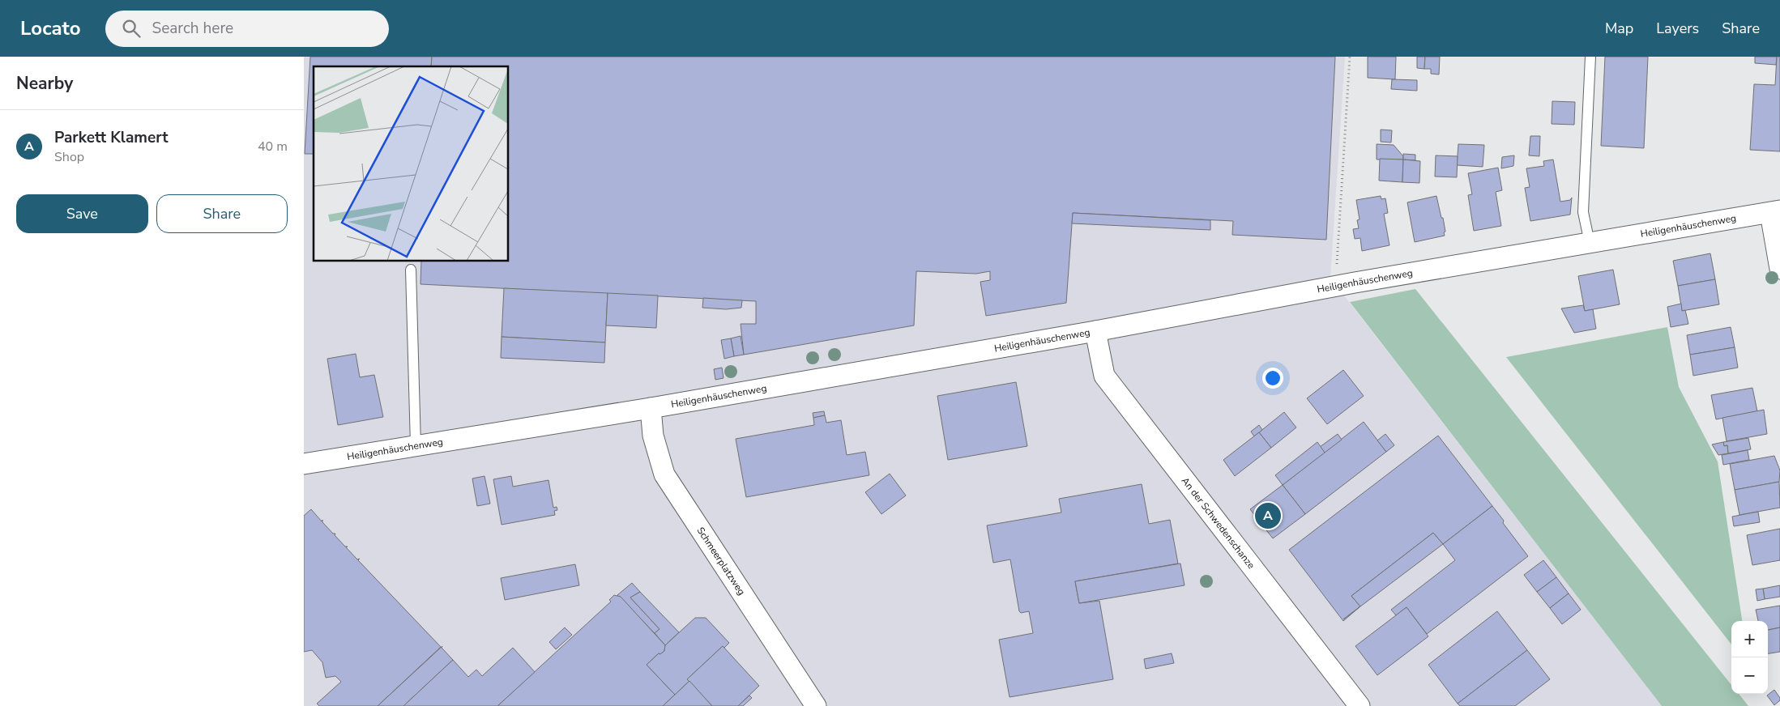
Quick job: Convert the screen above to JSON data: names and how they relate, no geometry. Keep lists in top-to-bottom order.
{
  "streets": {
    "street": ["Heiligenhäuschenweg", "An der Schwedenschanze", "Schmeerplatzweg"]
  },
  "crossings": [
    ["Heiligenhäuschenweg", "An der Schwedenschanze"],
    ["Heiligenhäuschenweg", "Schmeerplatzweg"]
  ],
  "page": {
    "header": "Locato",
    "search": "Search here",
    "nav": ["Map", "Layers", "Share"],
    "heading": "Nearby",
    "list": [
      {
        "mark": "A",
        "name": "Parkett Klamert",
        "note": "Shop",
        "value": "40 m"
      }
    ],
    "buttons": ["Save", "Share"],
    "pins": "A",
    "map_buttons": ["+", "−"]
  }
}
